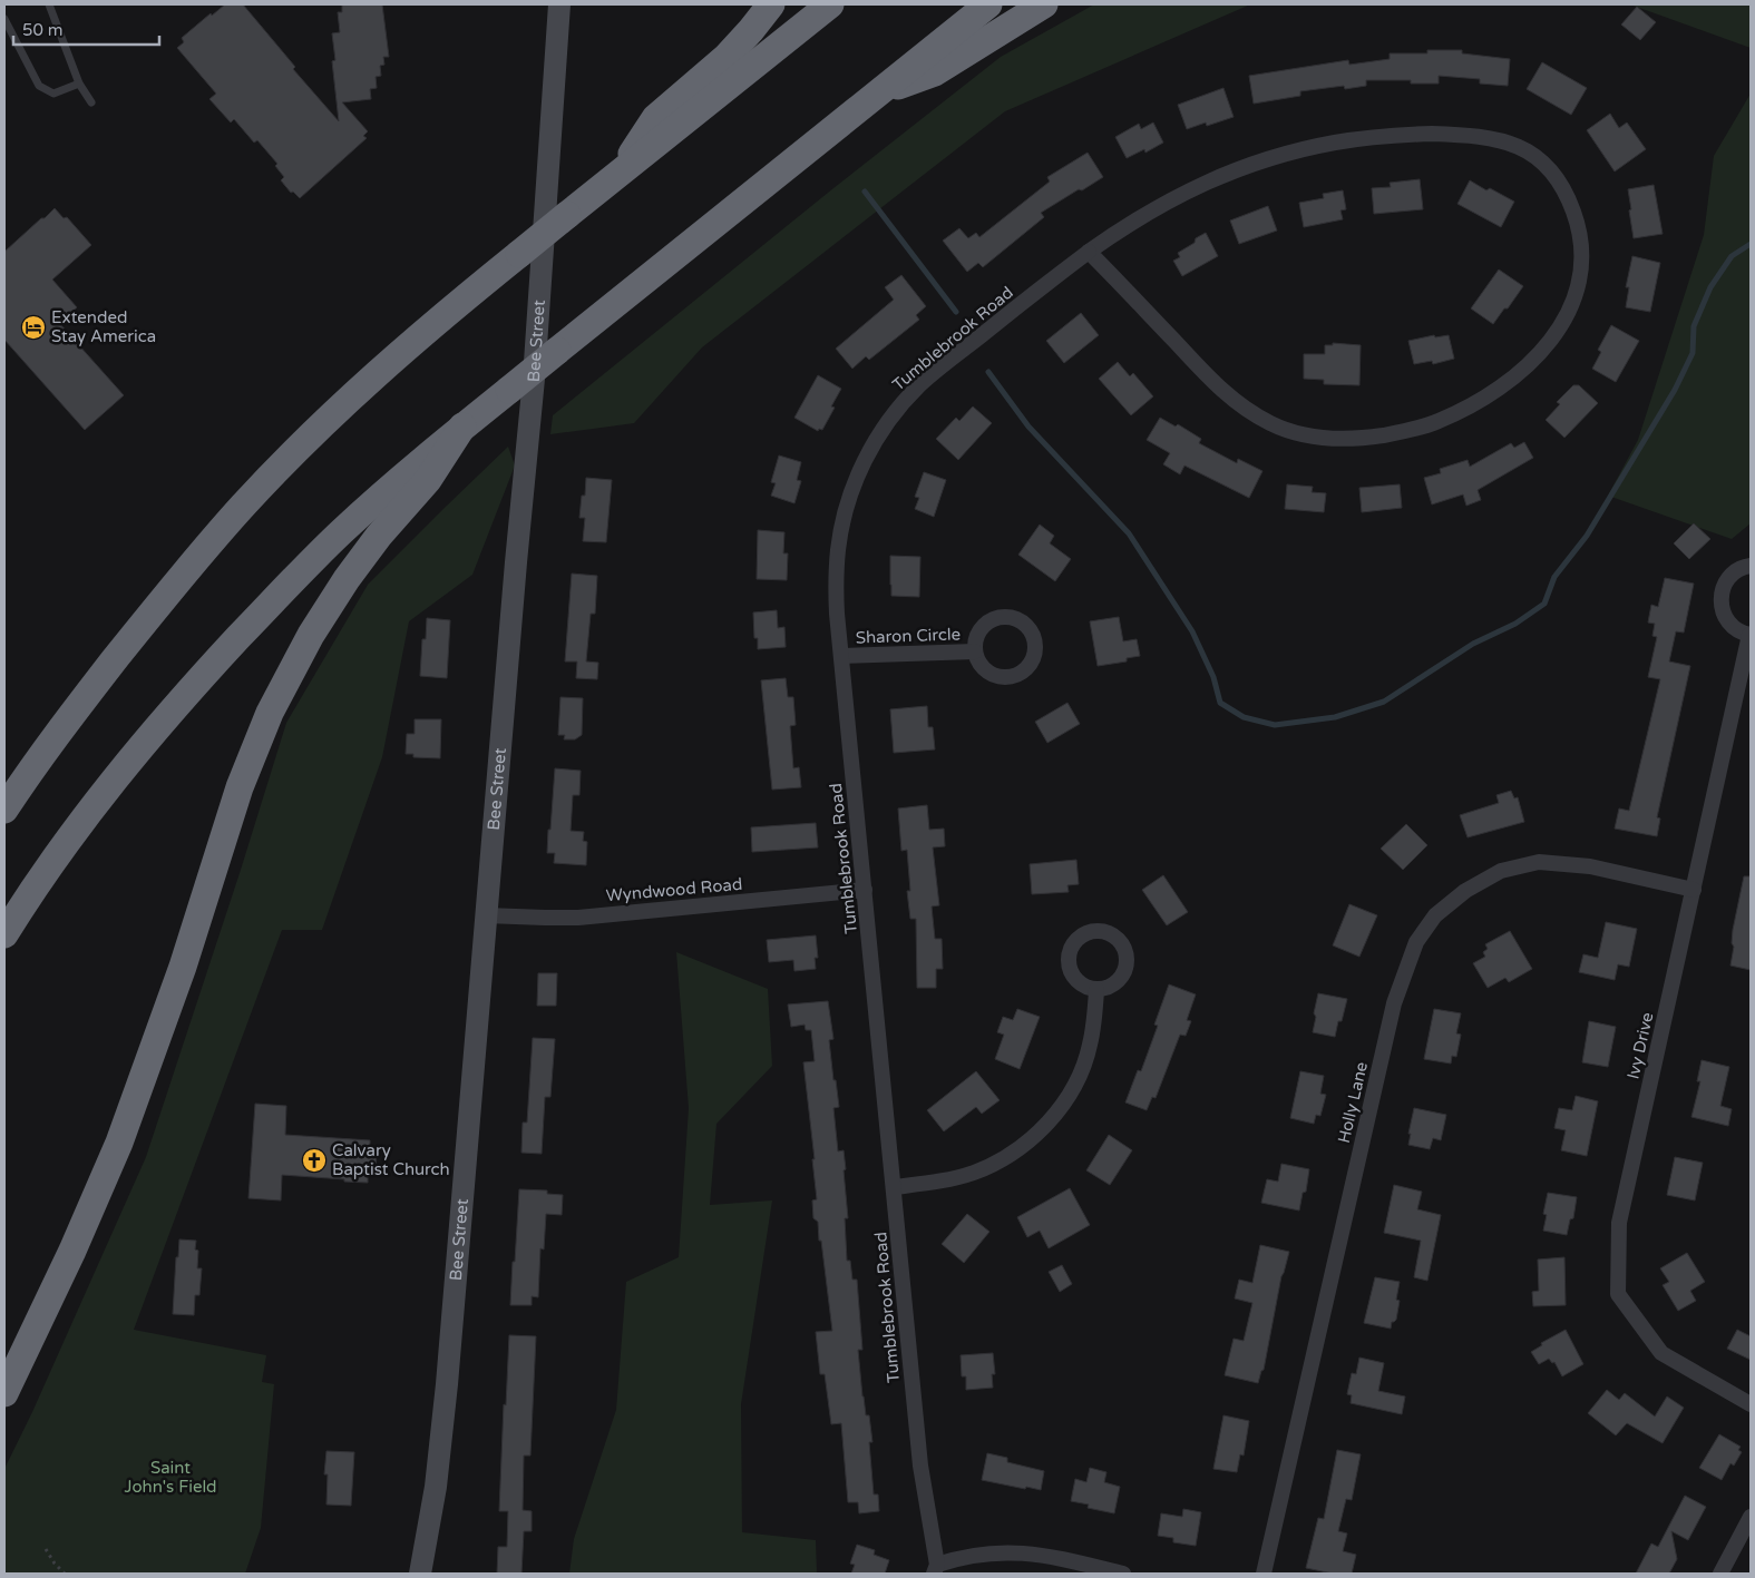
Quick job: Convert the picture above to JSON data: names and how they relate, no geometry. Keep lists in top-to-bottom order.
{
  "streets": {
    "street": [
      "Tumblebrook Road",
      "Bee Street",
      "Sharon Circle",
      "Wyndwood Road",
      "Ivy Drive",
      "Holly Lane"
    ]
  },
  "crossings": [
    ["Tumblebrook Road", "Sharon Circle"],
    ["Tumblebrook Road", "Wyndwood Road"],
    ["Bee Street", "Wyndwood Road"],
    ["Ivy Drive", "Holly Lane"]
  ],
  "parks": ["Saint John's Field"],
  "places": {
    "hotel": ["Extended Stay America"],
    "church": ["Calvary Baptist Church"]
  },
  "scale_bar": "50 m"
}
